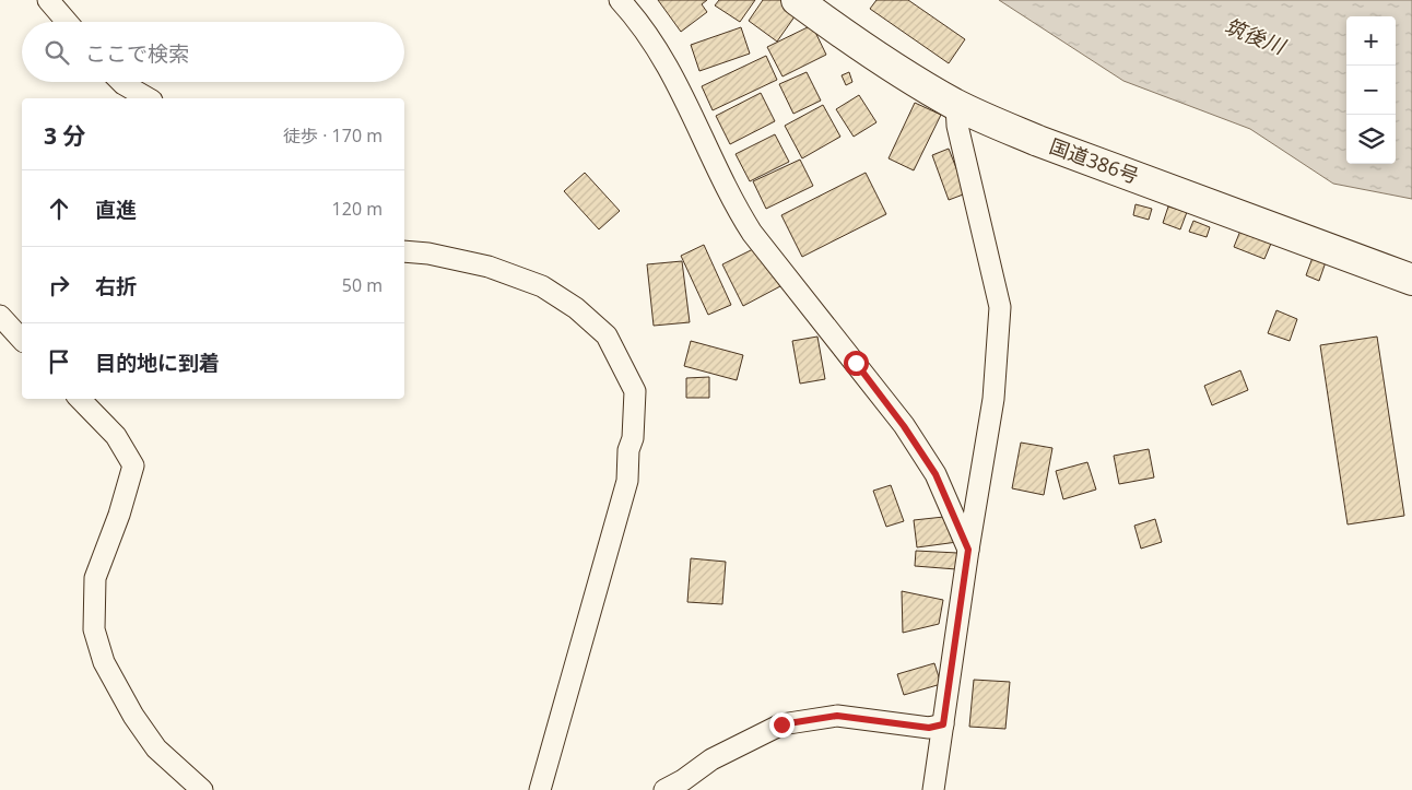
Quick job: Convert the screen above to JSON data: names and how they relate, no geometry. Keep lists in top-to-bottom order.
{
  "streets": {
    "highway": ["国道386号"]
  },
  "water": ["筑後川"],
  "page": {
    "map_buttons": ["+", "−"],
    "search": "ここで検索",
    "heading": ["3 分", "徒歩 · 170 m"],
    "list": [
      ["直進", "120 m"],
      ["右折", "50 m"],
      "目的地に到着"
    ]
  }
}
